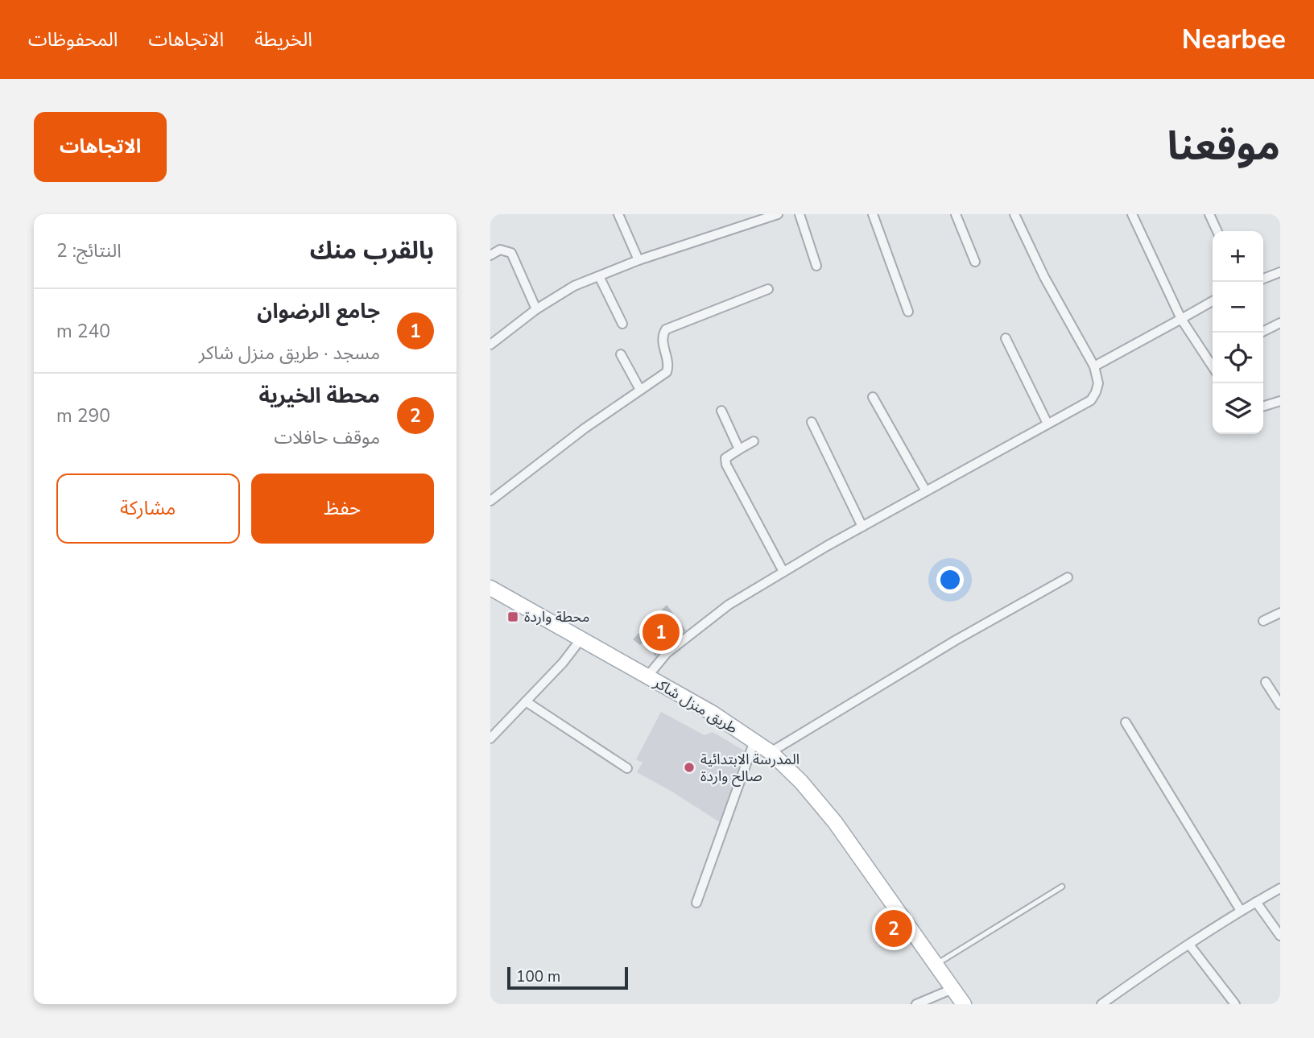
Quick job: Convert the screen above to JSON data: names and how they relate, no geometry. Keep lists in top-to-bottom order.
{
  "streets": {
    "main road": ["طريق منزل شاكر"]
  },
  "places": {
    "transit": ["محطة واردة"],
    "other": ["المدرسة الابتدائية صالح واردة"]
  },
  "scale_bar": "100 m",
  "page": {
    "header": "Nearbee",
    "nav": ["الخريطة", "الاتجاهات", "المحفوظات"],
    "title": "موقعنا",
    "buttons": [
      "الاتجاهات",
      ["حفظ", "مشاركة"]
    ],
    "heading": ["بالقرب منك", "النتائج: 2"],
    "map_buttons": ["+", "−"],
    "list": [
      {
        "mark": "1",
        "name": "جامع الرضوان",
        "note": "مسجد · طريق منزل شاكر",
        "value": "240 m"
      },
      {
        "mark": "2",
        "name": "محطة الخيرية",
        "note": "موقف حافلات",
        "value": "290 m"
      }
    ],
    "pins": ["1", "2"],
    "scale": "100 m"
  }
}
